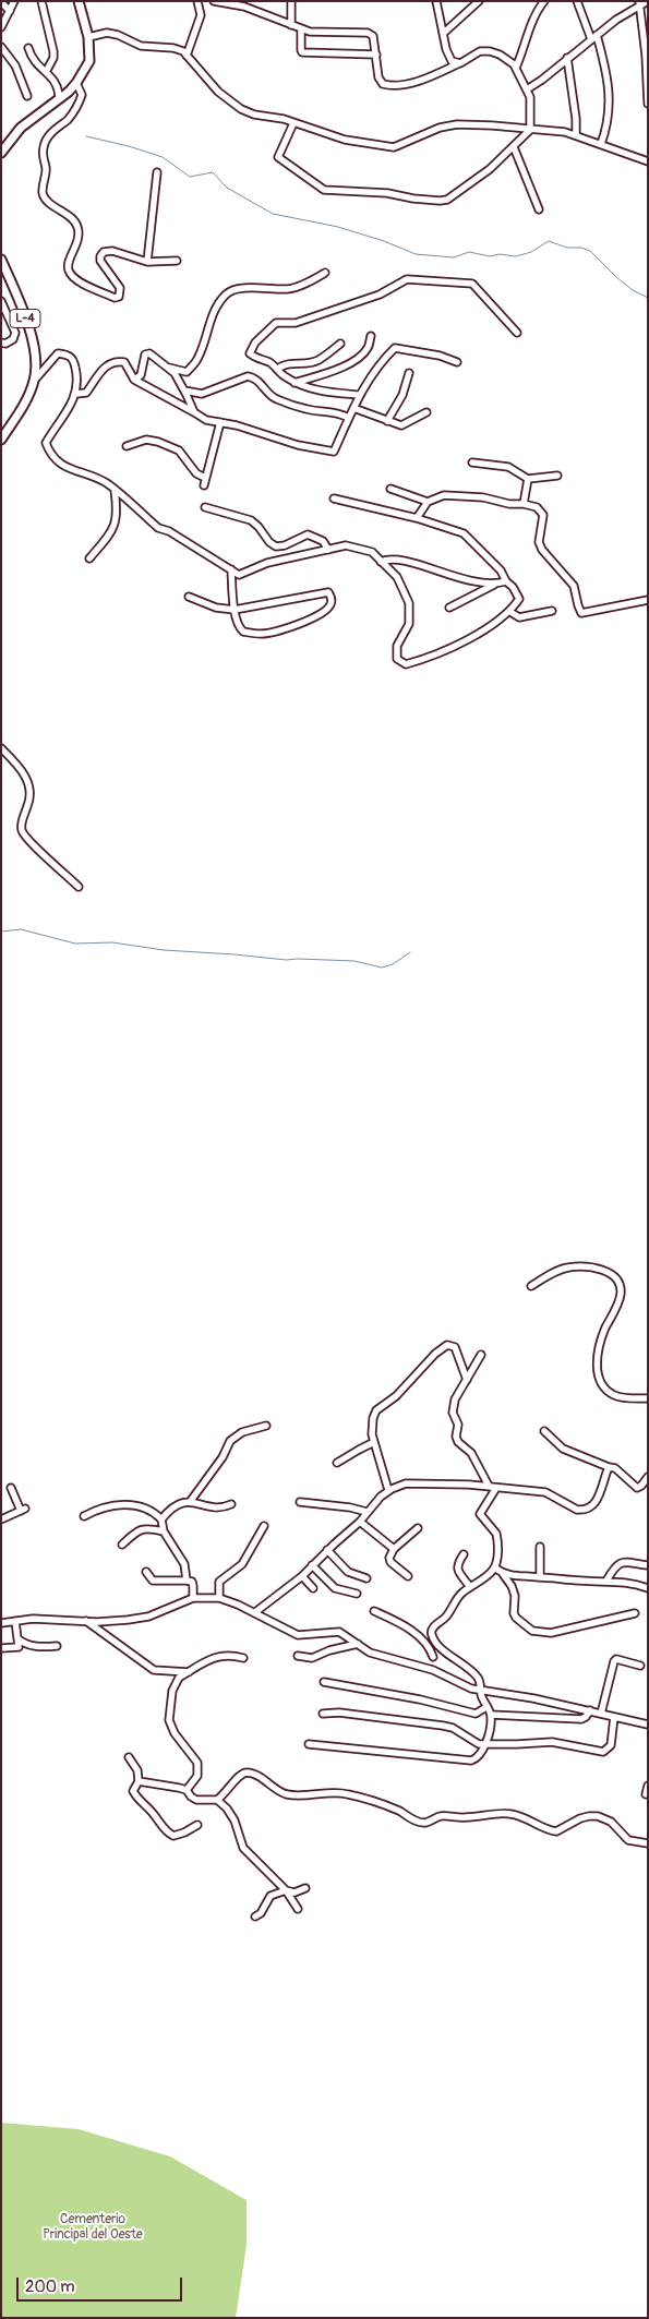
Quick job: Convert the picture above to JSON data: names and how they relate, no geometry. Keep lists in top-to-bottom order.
{
  "streets": {
    "main road": ["L-4"]
  },
  "parks": ["Cementerio Principal del Oeste"],
  "scale_bar": "200 m"
}
